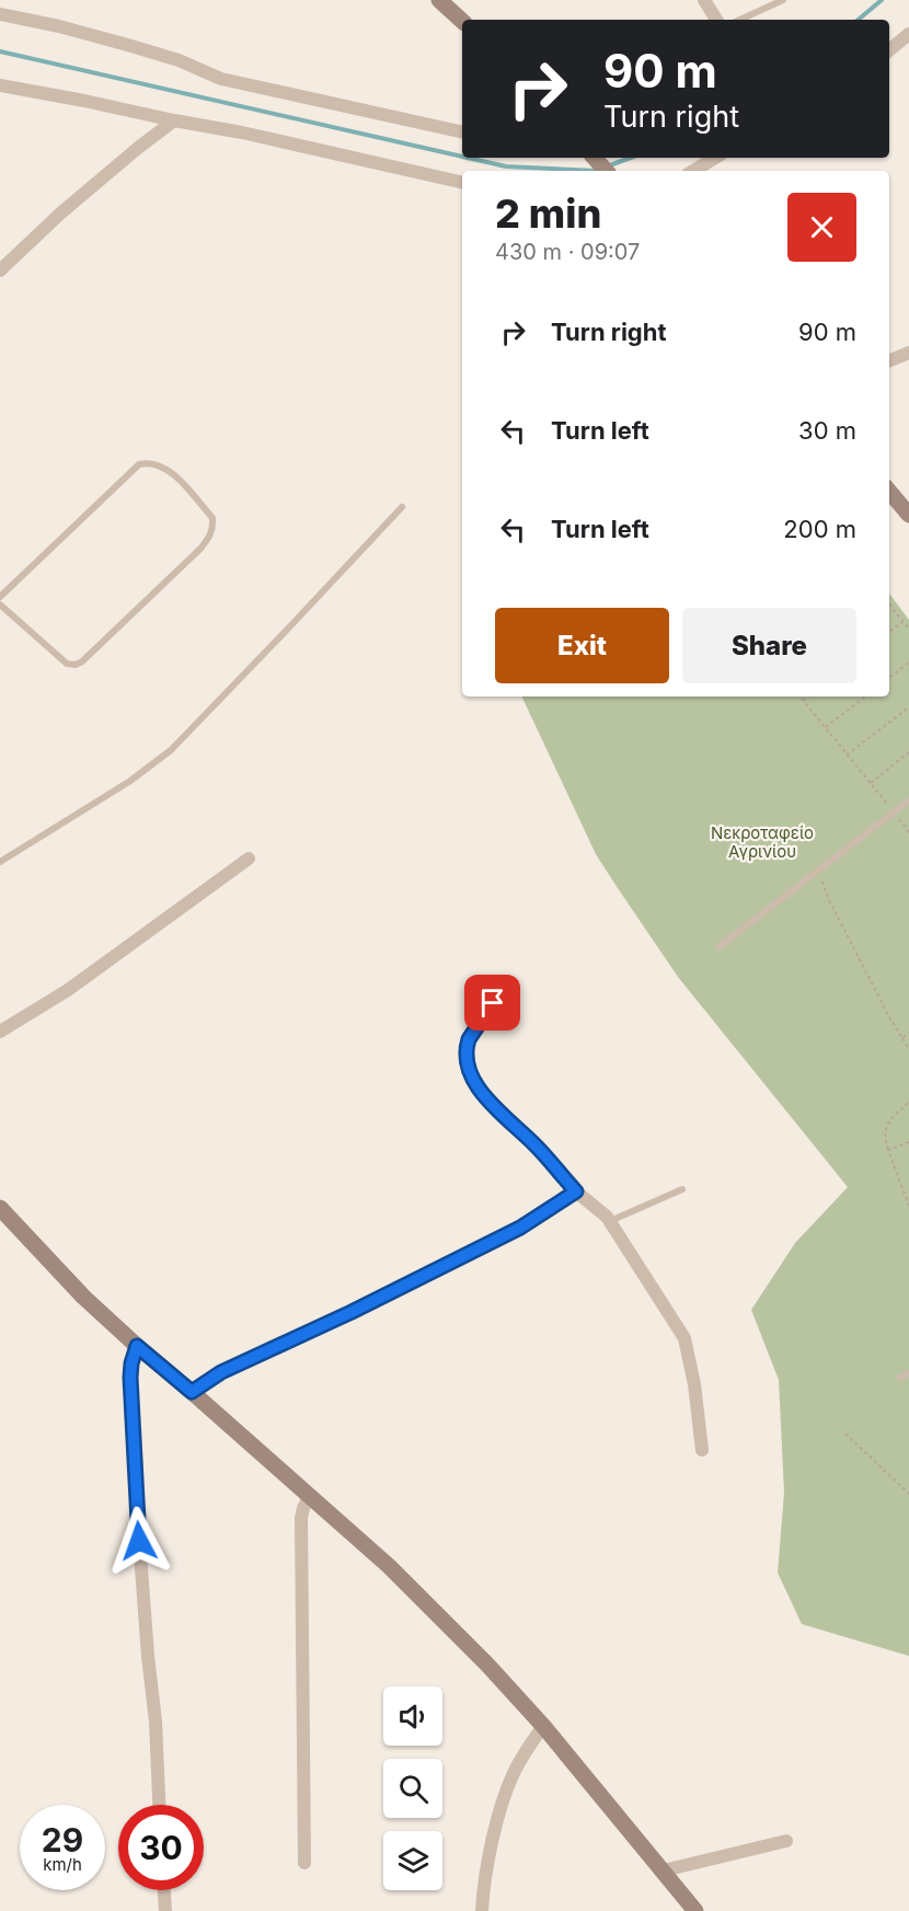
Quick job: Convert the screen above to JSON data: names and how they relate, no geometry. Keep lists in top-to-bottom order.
{
  "parks": ["Νεκροταφείο Αγρινίου"],
  "page": {
    "turn": ["90 m", "Turn right"],
    "heading": ["2 min", "430 m · 09:07"],
    "list": [
      {
        "name": "Turn right",
        "value": "90 m"
      },
      {
        "name": "Turn left",
        "value": "30 m"
      },
      {
        "name": "Turn left",
        "value": "200 m"
      }
    ],
    "buttons": ["Exit", "Share"],
    "speed": "29 km/h",
    "limit": "30"
  }
}
